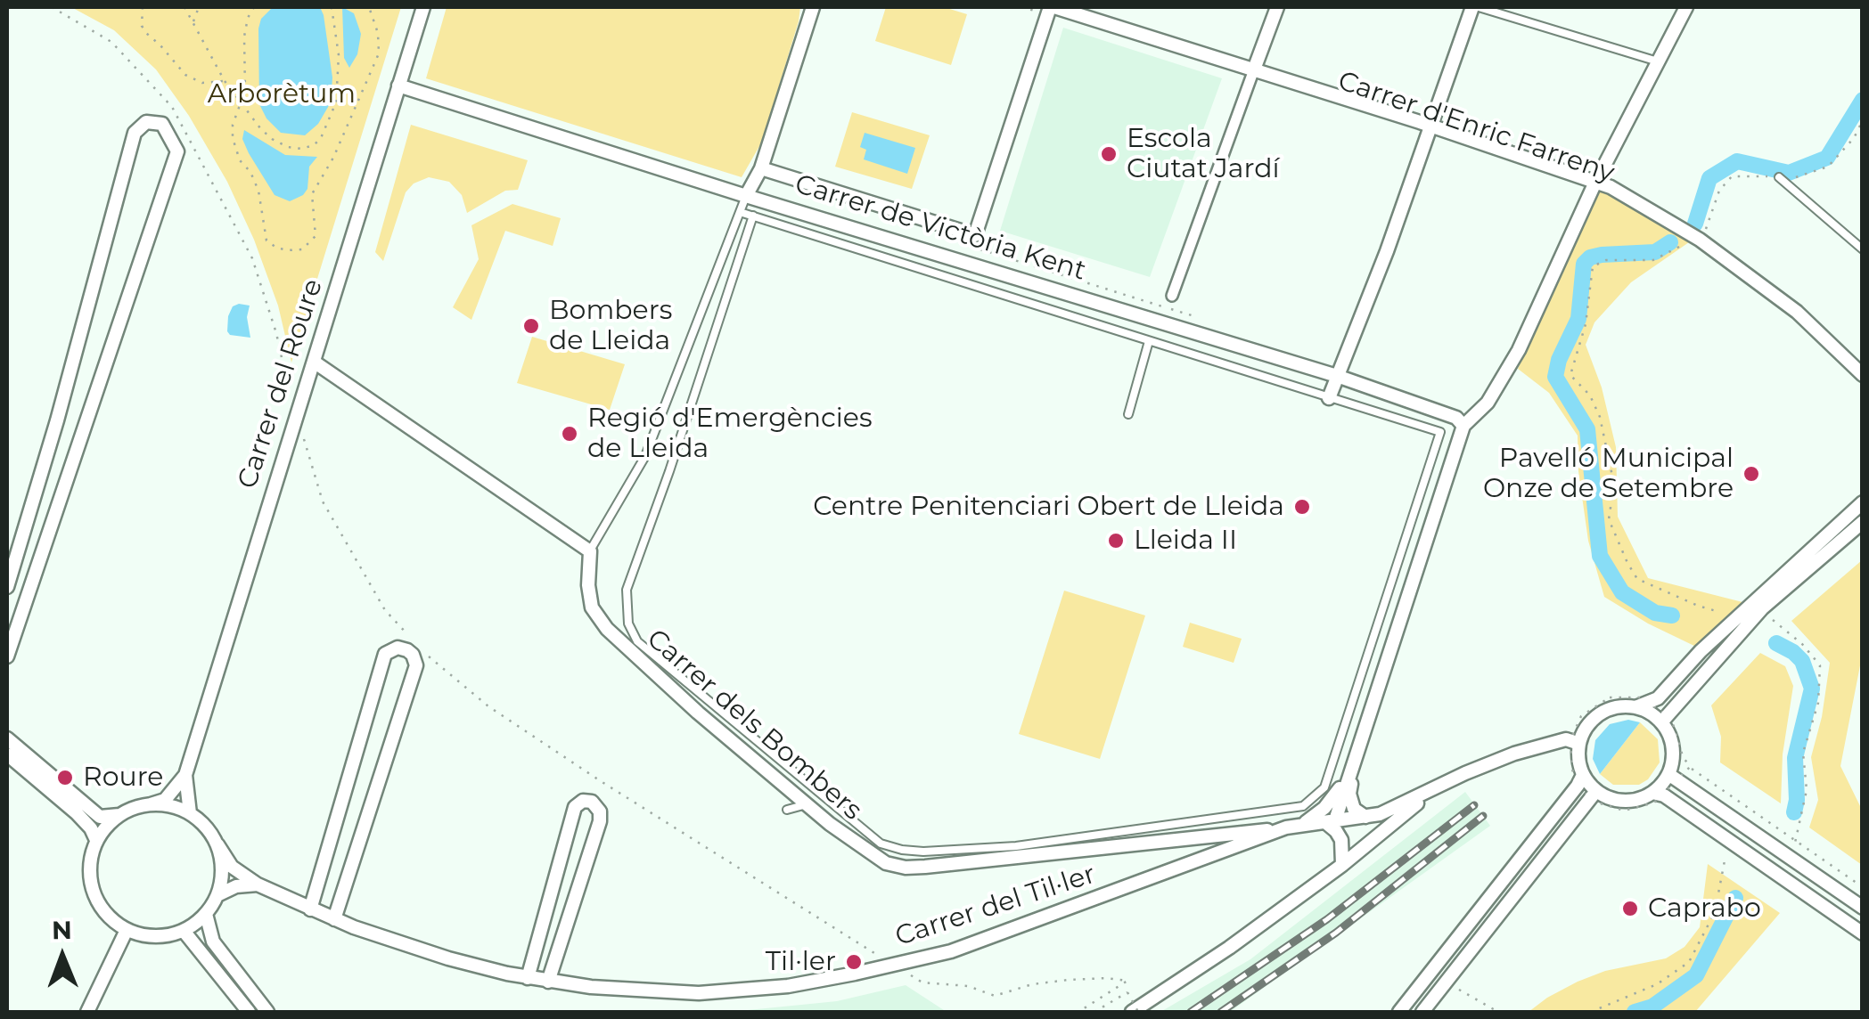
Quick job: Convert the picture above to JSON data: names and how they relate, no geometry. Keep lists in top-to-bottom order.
{
  "streets": {
    "street": [
      "Carrer d'Enric Farreny",
      "Carrer de Victòria Kent",
      "Carrer del Roure",
      "Carrer dels Bombers",
      "Carrer del Til·ler"
    ]
  },
  "crossings": [
    ["Carrer d'Enric Farreny", "Carrer de Victòria Kent"],
    ["Carrer de Victòria Kent", "Carrer del Roure"],
    ["Carrer del Roure", "Carrer del Til·ler"],
    ["Carrer dels Bombers", "Carrer del Til·ler"]
  ],
  "parks": ["Arborètum"],
  "places": [
    "Escola Ciutat Jardí",
    "Bombers de Lleida",
    "Regió d'Emergències de Lleida",
    "Pavelló Municipal Onze de Setembre",
    "Centre Penitenciari Obert de Lleida",
    "Lleida II",
    "Roure",
    "Caprabo",
    "Til·ler"
  ],
  "north": "top"
}
